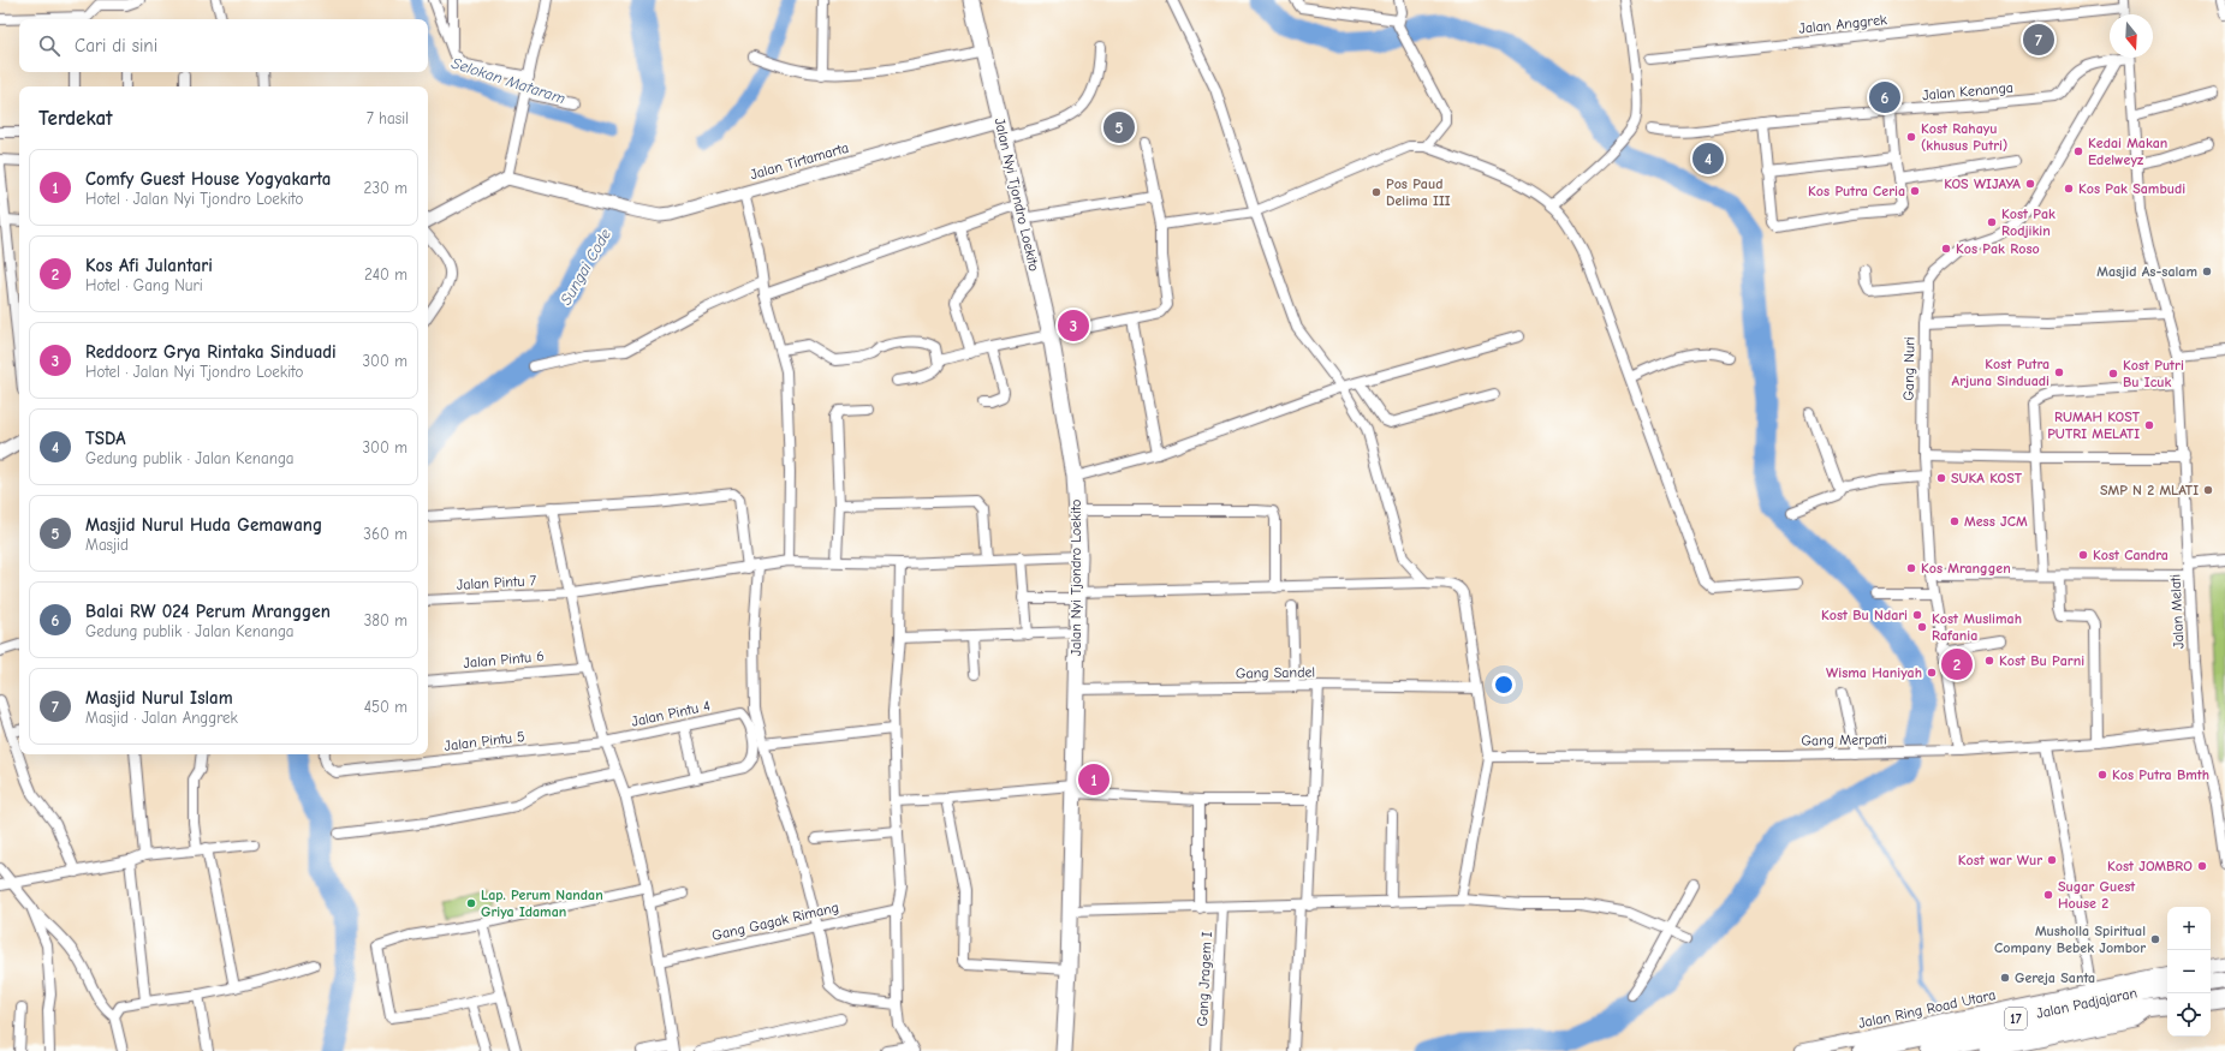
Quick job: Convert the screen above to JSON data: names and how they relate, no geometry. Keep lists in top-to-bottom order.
{
  "streets": {
    "highway": ["Jalan Padjajaran", "17"],
    "main road": ["Jalan Nyi Tjondro Loekito"],
    "street": [
      "Jalan Anggrek",
      "Jalan Kenanga",
      "Jalan Tirtamarta",
      "Gang Nuri",
      "Jalan Pintu 7",
      "Jalan Melati",
      "Jalan Pintu 6",
      "Gang Sandel",
      "Jalan Pintu 4",
      "Gang Merpati",
      "Jalan Pintu 5",
      "Gang Gagak Rimang",
      "Gang Jragem I",
      "Jalan Ring Road Utara"
    ]
  },
  "crossings": [
    ["Jalan Kenanga", "Gang Nuri"],
    ["Jalan Tirtamarta", "Jalan Nyi Tjondro Loekito"],
    ["Jalan Nyi Tjondro Loekito", "Jalan Pintu 7"],
    ["Jalan Nyi Tjondro Loekito", "Gang Sandel"],
    ["Gang Nuri", "Gang Merpati"],
    ["Jalan Melati", "Gang Merpati"],
    ["Jalan Pintu 4", "Jalan Pintu 5"],
    ["Jalan Padjajaran", "Jalan Ring Road Utara"]
  ],
  "water": ["Selokan Mataram", "Sungai Code"],
  "places": [
    "Kost Rahayu (khusus Putri)",
    "Kedai Makan Edelweyz",
    "KOS WIJAYA",
    "Kos Pak Sambudi",
    "Kos Putra Ceria",
    "Pos Paud Delima III",
    "Kost Pak Rodjikin",
    "Kos Pak Roso",
    "Masjid As-salam",
    "Kost Putra Arjuna Sinduadi",
    "Kost Putri Bu Icuk",
    "RUMAH KOST PUTRI MELATI",
    "SUKA KOST",
    "SMP N 2 MLATI",
    "Mess JCM",
    "Kost Candra",
    "Kos Mranggen",
    "Kost Bu Ndari",
    "Kost Muslimah Rafania",
    "Kost Bu Parni",
    "Wisma Haniyah",
    "Kos Putra Bmth",
    "Kost war Wur",
    "Kost JOMBRO",
    "Sugar Guest House 2",
    "Lap. Perum Nandan Griya Idaman",
    "Musholla Spiritual Company Bebek Jombor",
    "Gereja Santa"
  ],
  "north": "bottom",
  "page": {
    "search": "Cari di sini",
    "pins": [
      "7",
      "6",
      "5",
      "4",
      "3",
      "2",
      "1"
    ],
    "heading": ["Terdekat", "7 hasil"],
    "list": [
      {
        "mark": "1",
        "name": "Comfy Guest House Yogyakarta",
        "note": "Hotel · Jalan Nyi Tjondro Loekito",
        "value": "230 m"
      },
      {
        "mark": "2",
        "name": "Kos Afi Julantari",
        "note": "Hotel · Gang Nuri",
        "value": "240 m"
      },
      {
        "mark": "3",
        "name": "Reddoorz Grya Rintaka Sinduadi",
        "note": "Hotel · Jalan Nyi Tjondro Loekito",
        "value": "300 m"
      },
      {
        "mark": "4",
        "name": "TSDA",
        "note": "Gedung publik · Jalan Kenanga",
        "value": "300 m"
      },
      {
        "mark": "5",
        "name": "Masjid Nurul Huda Gemawang",
        "note": "Masjid",
        "value": "360 m"
      },
      {
        "mark": "6",
        "name": "Balai RW 024 Perum Mranggen",
        "note": "Gedung publik · Jalan Kenanga",
        "value": "380 m"
      },
      {
        "mark": "7",
        "name": "Masjid Nurul Islam",
        "note": "Masjid · Jalan Anggrek",
        "value": "450 m"
      }
    ],
    "map_buttons": ["+", "−"]
  }
}
